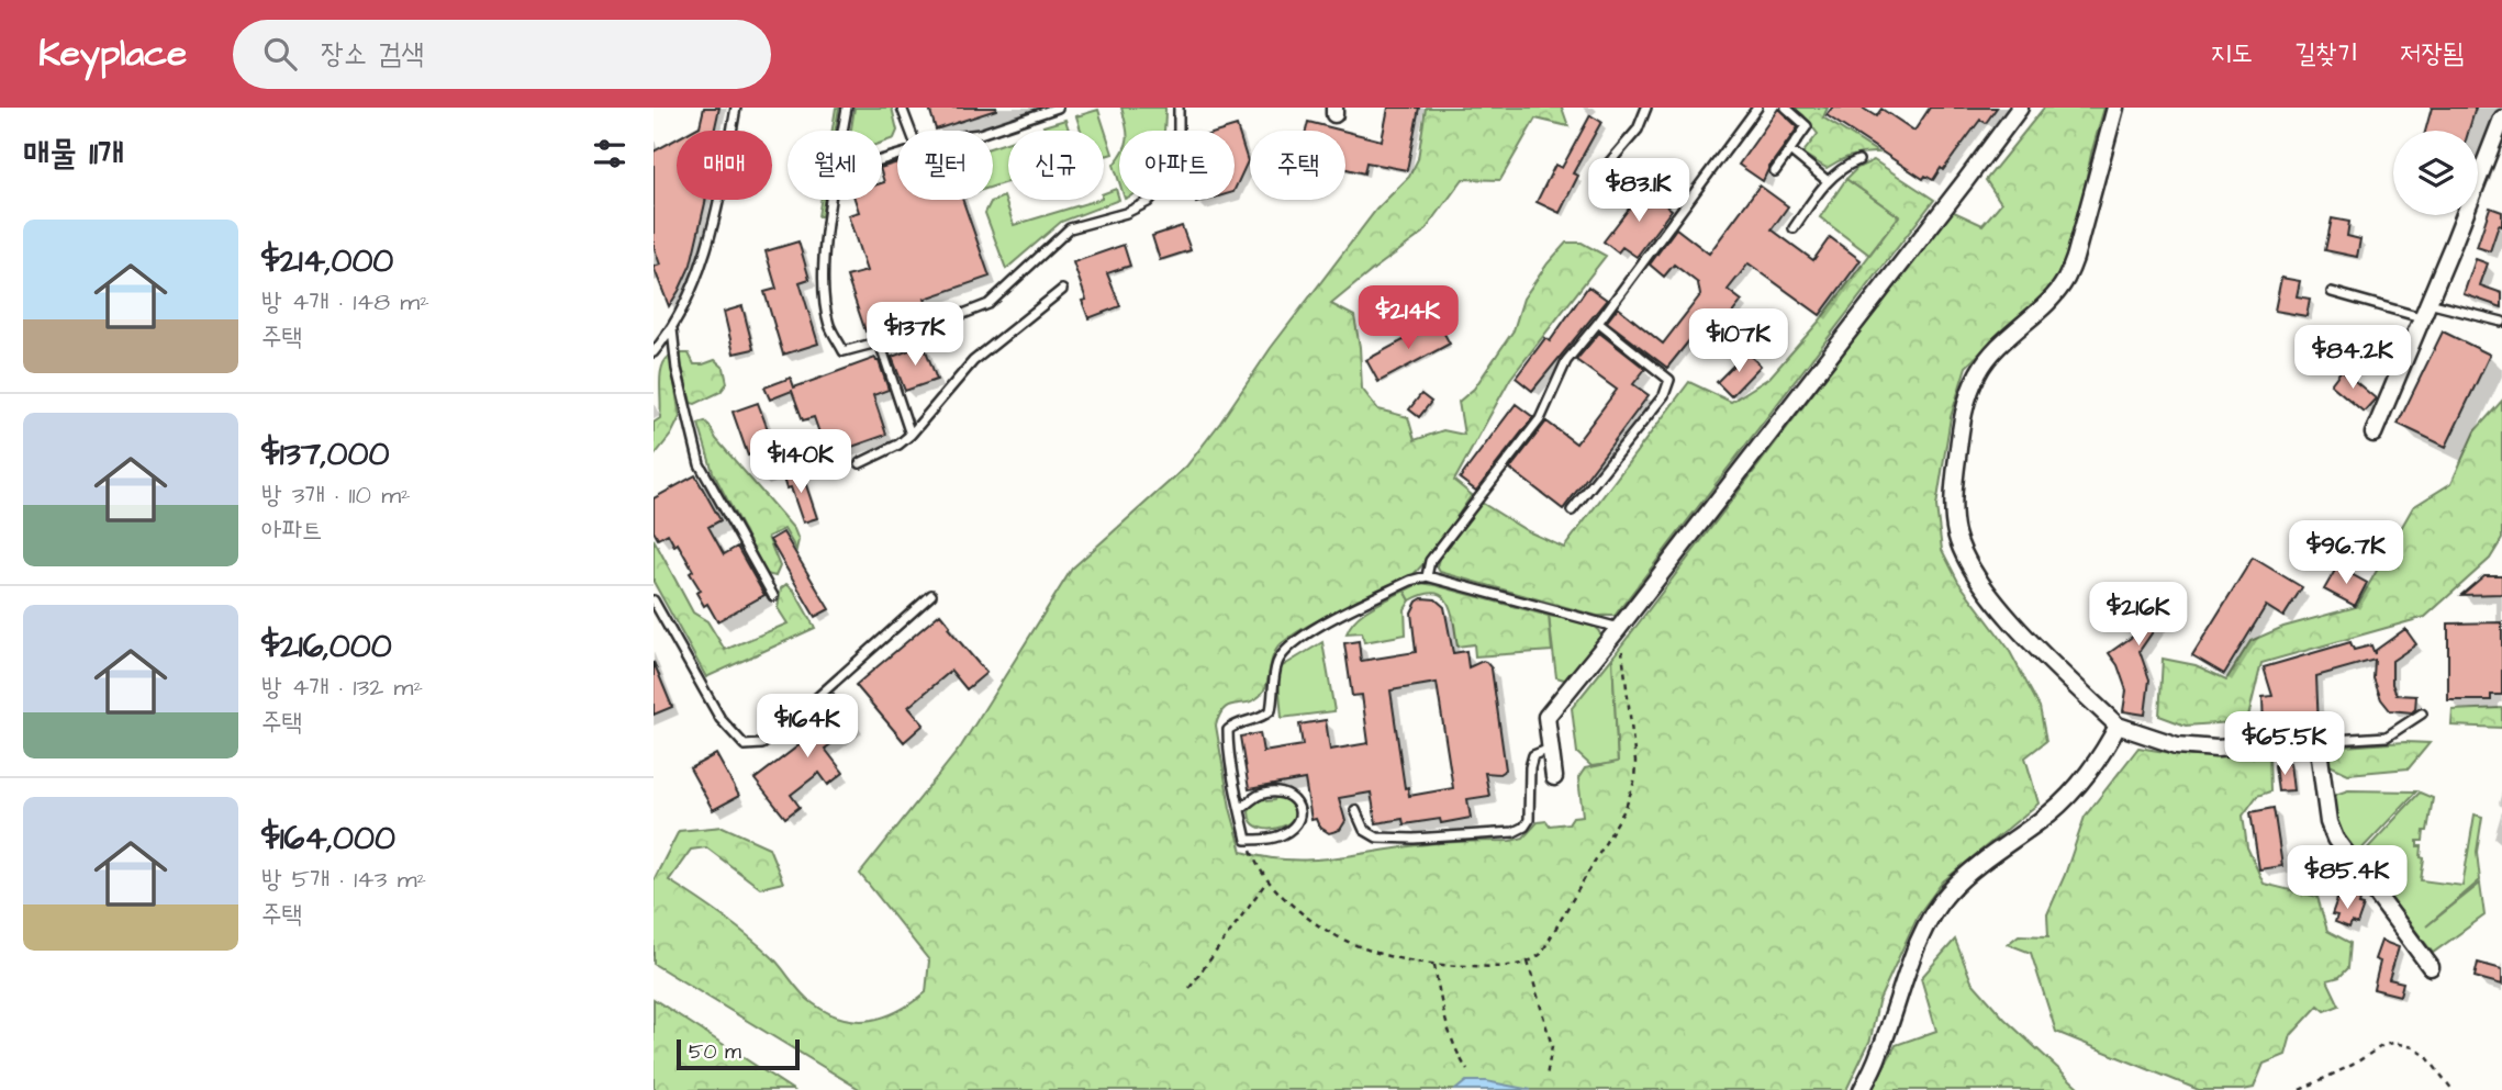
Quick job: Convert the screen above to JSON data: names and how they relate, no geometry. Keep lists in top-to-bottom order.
{
  "scale_bar": "50 m",
  "page": {
    "header": "Keyplace",
    "search": "장소 검색",
    "nav": ["지도", "길찾기", "저장됨"],
    "heading": "매물 11개",
    "chip": [
      "매매",
      "월세",
      "필터",
      "신규",
      "아파트",
      "주택"
    ],
    "price": [
      "$83.1K",
      "$214K",
      "$137K",
      "$107K",
      "$84.2K",
      "$140K",
      "$96.7K",
      "$216K",
      "$164K",
      "$65.5K",
      "$85.4K"
    ],
    "list": [
      {
        "name": "$214,000",
        "note": "방 4개 · 148 m² · 주택"
      },
      {
        "name": "$137,000",
        "note": "방 3개 · 110 m² · 아파트"
      },
      {
        "name": "$216,000",
        "note": "방 4개 · 132 m² · 주택"
      },
      {
        "name": "$164,000",
        "note": "방 5개 · 143 m² · 주택"
      }
    ],
    "scale": "50 m"
  }
}
